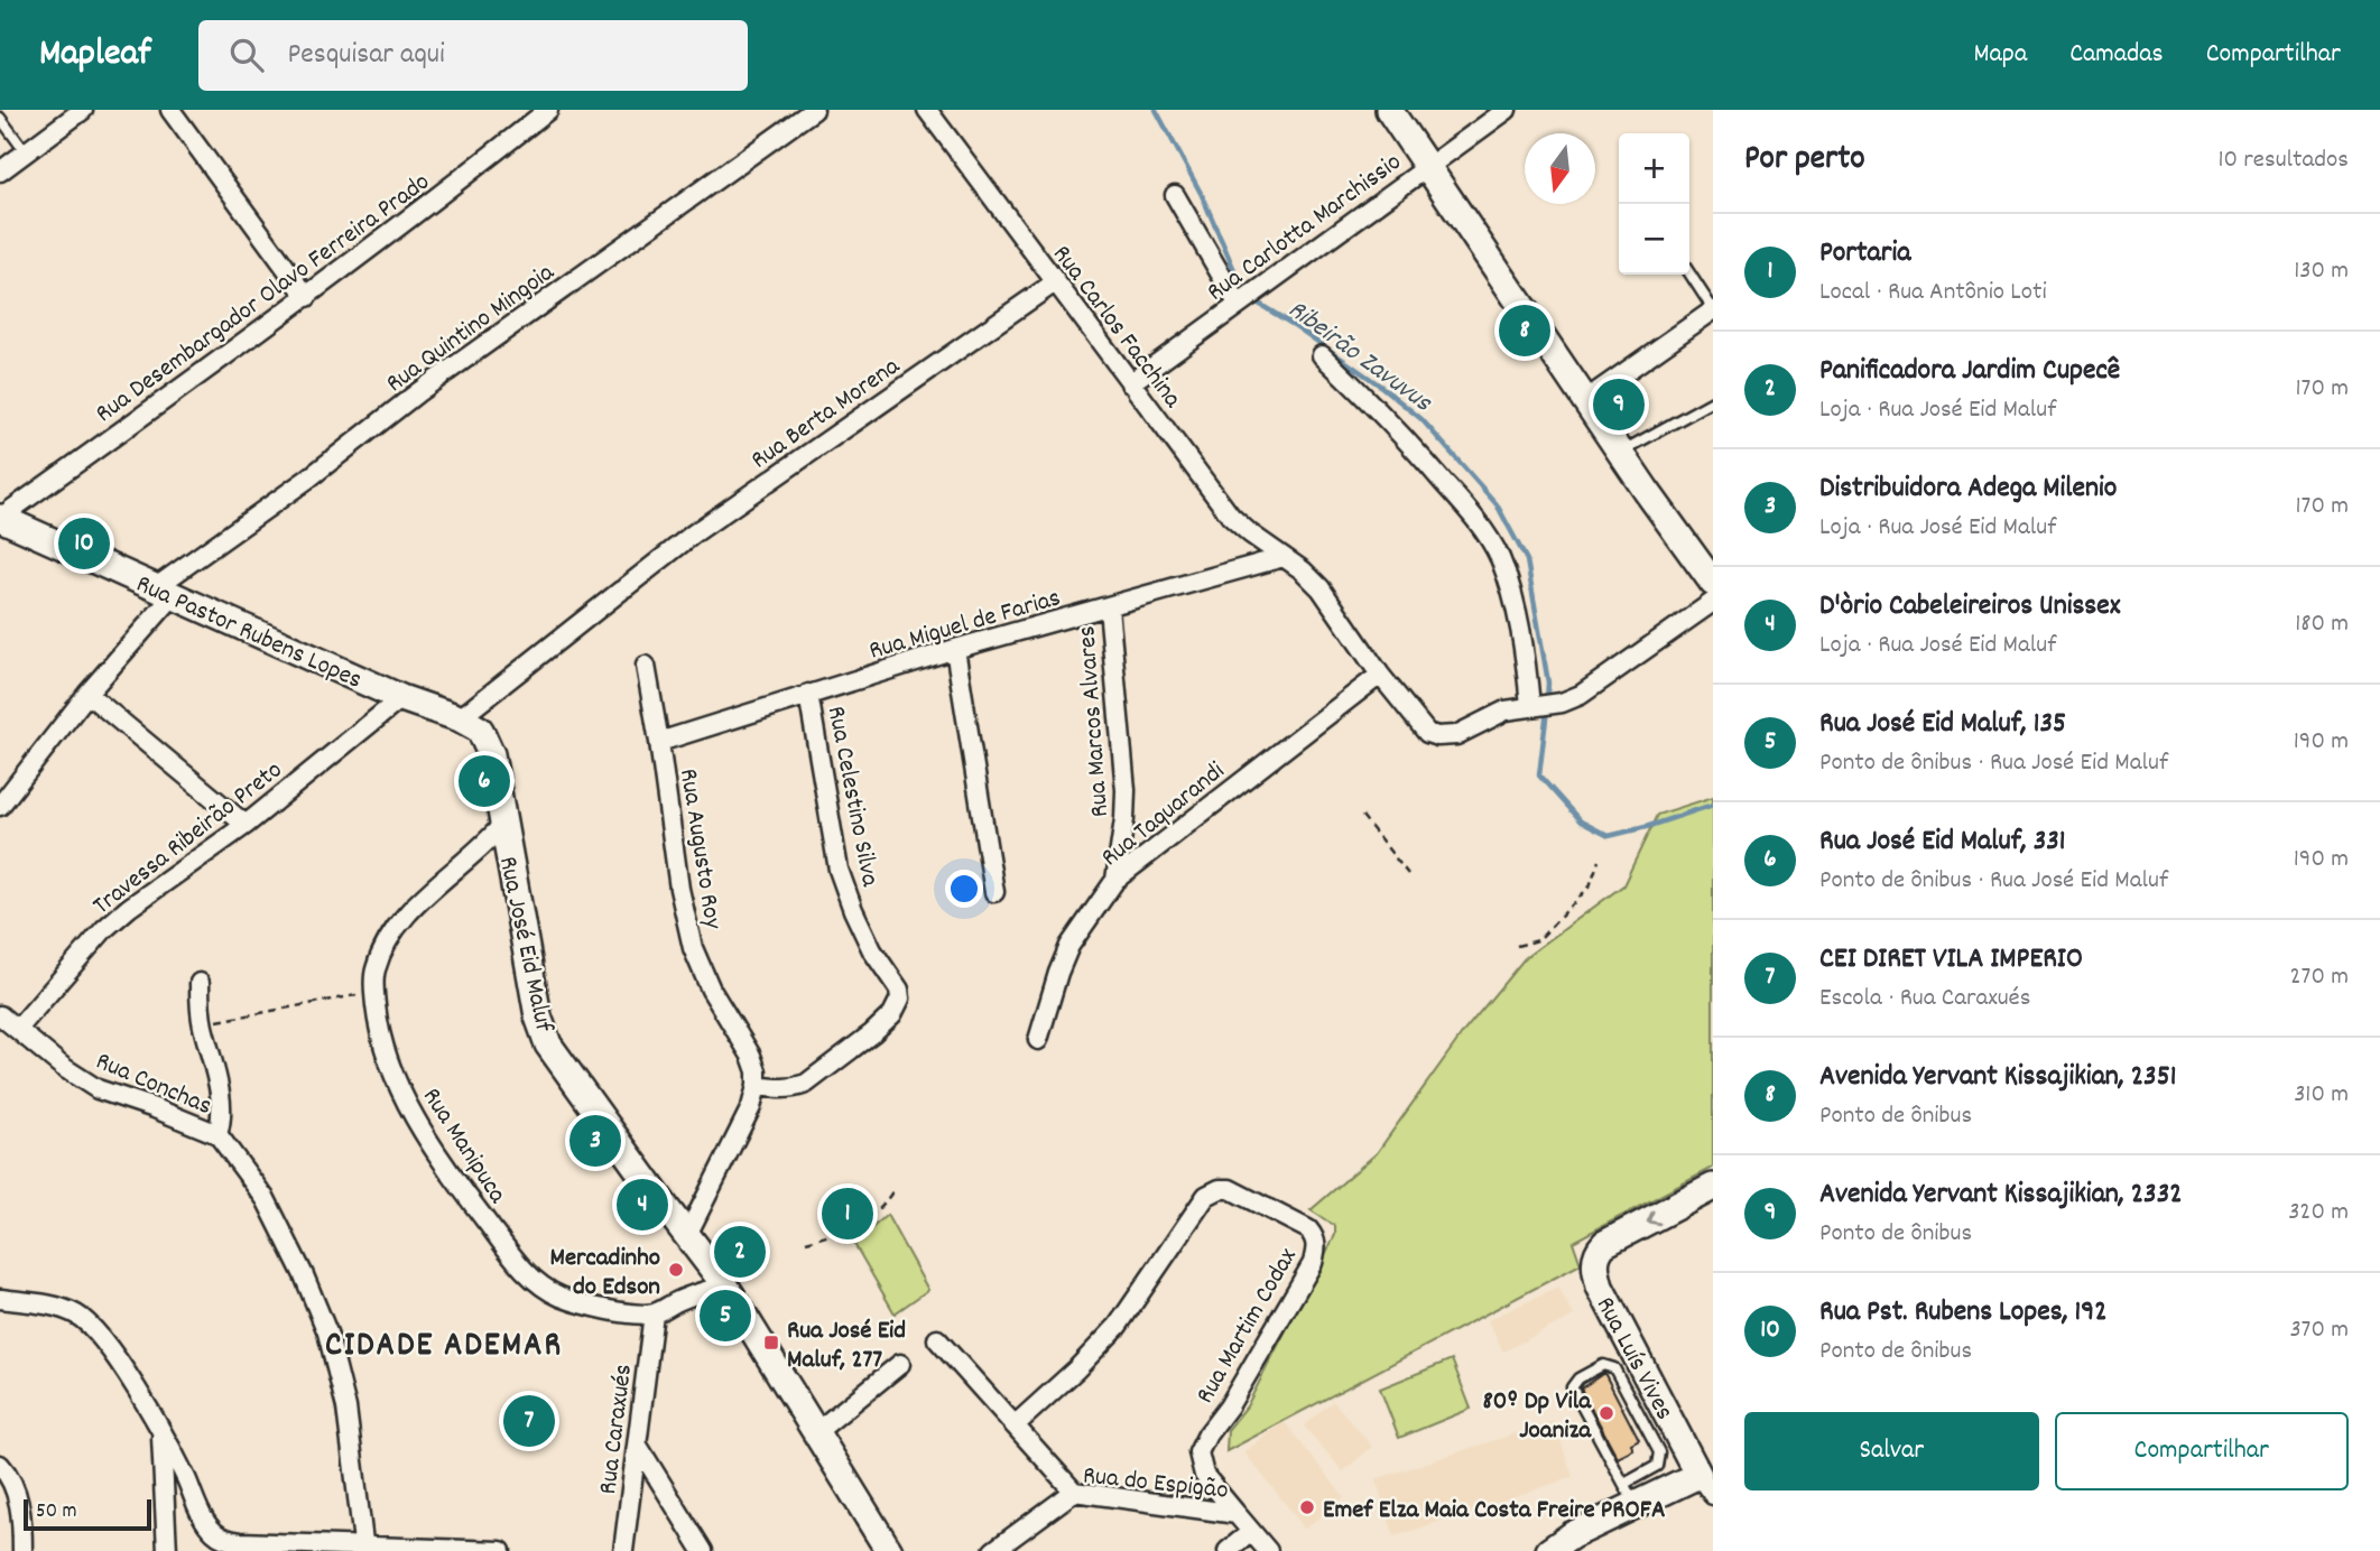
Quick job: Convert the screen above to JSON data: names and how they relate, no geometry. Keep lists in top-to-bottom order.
{
  "streets": {
    "street": [
      "Rua Carlotta Marchissio",
      "Rua Desembargador Olavo Ferreira Prado",
      "Rua Carlos Facchina",
      "Rua Quintino Mingoia",
      "Rua Berta Morena",
      "Rua Miguel de Farias",
      "Rua Pastor Rubens Lopes",
      "Rua Marcos Alvares",
      "Rua Celestino Silva",
      "Rua Taquarandi",
      "Travessa Ribeirão Preto",
      "Rua Augusto Roy",
      "Rua José Eid Maluf",
      "Rua Conchas",
      "Rua Manipuca",
      "Rua Martim Codax",
      "Rua Luís Vives",
      "Rua Caraxués",
      "Rua do Espigão"
    ]
  },
  "crossings": [
    ["Rua Carlotta Marchissio", "Rua Carlos Facchina"],
    ["Rua Desembargador Olavo Ferreira Prado", "Rua Pastor Rubens Lopes"],
    ["Rua Carlos Facchina", "Rua Berta Morena"],
    ["Rua Carlos Facchina", "Rua Miguel de Farias"],
    ["Rua Carlos Facchina", "Rua Taquarandi"],
    ["Rua Quintino Mingoia", "Rua Pastor Rubens Lopes"],
    ["Rua Berta Morena", "Rua Pastor Rubens Lopes"],
    ["Rua Berta Morena", "Rua José Eid Maluf"],
    ["Rua Miguel de Farias", "Rua Marcos Alvares"],
    ["Rua Miguel de Farias", "Rua Celestino Silva"],
    ["Rua Miguel de Farias", "Rua Augusto Roy"],
    ["Rua Pastor Rubens Lopes", "Travessa Ribeirão Preto"],
    ["Rua Pastor Rubens Lopes", "Rua José Eid Maluf"],
    ["Rua Marcos Alvares", "Rua Taquarandi"],
    ["Rua Celestino Silva", "Rua Augusto Roy"],
    ["Travessa Ribeirão Preto", "Rua Conchas"],
    ["Rua José Eid Maluf", "Rua Manipuca"],
    ["Rua Manipuca", "Rua Caraxués"],
    ["Rua Martim Codax", "Rua do Espigão"]
  ],
  "districts": ["CIDADE ADEMAR"],
  "water": ["Ribeirão Zavuvus"],
  "places": {
    "other": ["Mercadinho do Edson", "80º Dp Vila Joaniza", "Emef Elza Maia Costa Freire PROFA"],
    "transit": ["Rua José Eid Maluf, 277"]
  },
  "scale_bar": "50 m",
  "north": "bottom",
  "page": {
    "header": "Mapleaf",
    "search": "Pesquisar aqui",
    "nav": ["Mapa", "Camadas", "Compartilhar"],
    "heading": ["Por perto", "10 resultados"],
    "map_buttons": ["+", "−"],
    "list": [
      {
        "mark": "1",
        "name": "Portaria",
        "note": "Local · Rua Antônio Loti",
        "value": "130 m"
      },
      {
        "mark": "2",
        "name": "Panificadora Jardim Cupecê",
        "note": "Loja · Rua José Eid Maluf",
        "value": "170 m"
      },
      {
        "mark": "3",
        "name": "Distribuidora Adega Milenio",
        "note": "Loja · Rua José Eid Maluf",
        "value": "170 m"
      },
      {
        "mark": "4",
        "name": "D'òrio Cabeleireiros Unissex",
        "note": "Loja · Rua José Eid Maluf",
        "value": "180 m"
      },
      {
        "mark": "5",
        "name": "Rua José Eid Maluf, 135",
        "note": "Ponto de ônibus · Rua José Eid Maluf",
        "value": "190 m"
      },
      {
        "mark": "6",
        "name": "Rua José Eid Maluf, 331",
        "note": "Ponto de ônibus · Rua José Eid Maluf",
        "value": "190 m"
      },
      {
        "mark": "7",
        "name": "CEI DIRET VILA IMPERIO",
        "note": "Escola · Rua Caraxués",
        "value": "270 m"
      },
      {
        "mark": "8",
        "name": "Avenida Yervant Kissajikian, 2351",
        "note": "Ponto de ônibus",
        "value": "310 m"
      },
      {
        "mark": "9",
        "name": "Avenida Yervant Kissajikian, 2332",
        "note": "Ponto de ônibus",
        "value": "320 m"
      },
      {
        "mark": "10",
        "name": "Rua Pst. Rubens Lopes, 192",
        "note": "Ponto de ônibus",
        "value": "370 m"
      }
    ],
    "pins": [
      "8",
      "9",
      "10",
      "6",
      "3",
      "4",
      "1",
      "2",
      "5",
      "7"
    ],
    "buttons": ["Salvar", "Compartilhar"],
    "scale": "50 m"
  }
}
